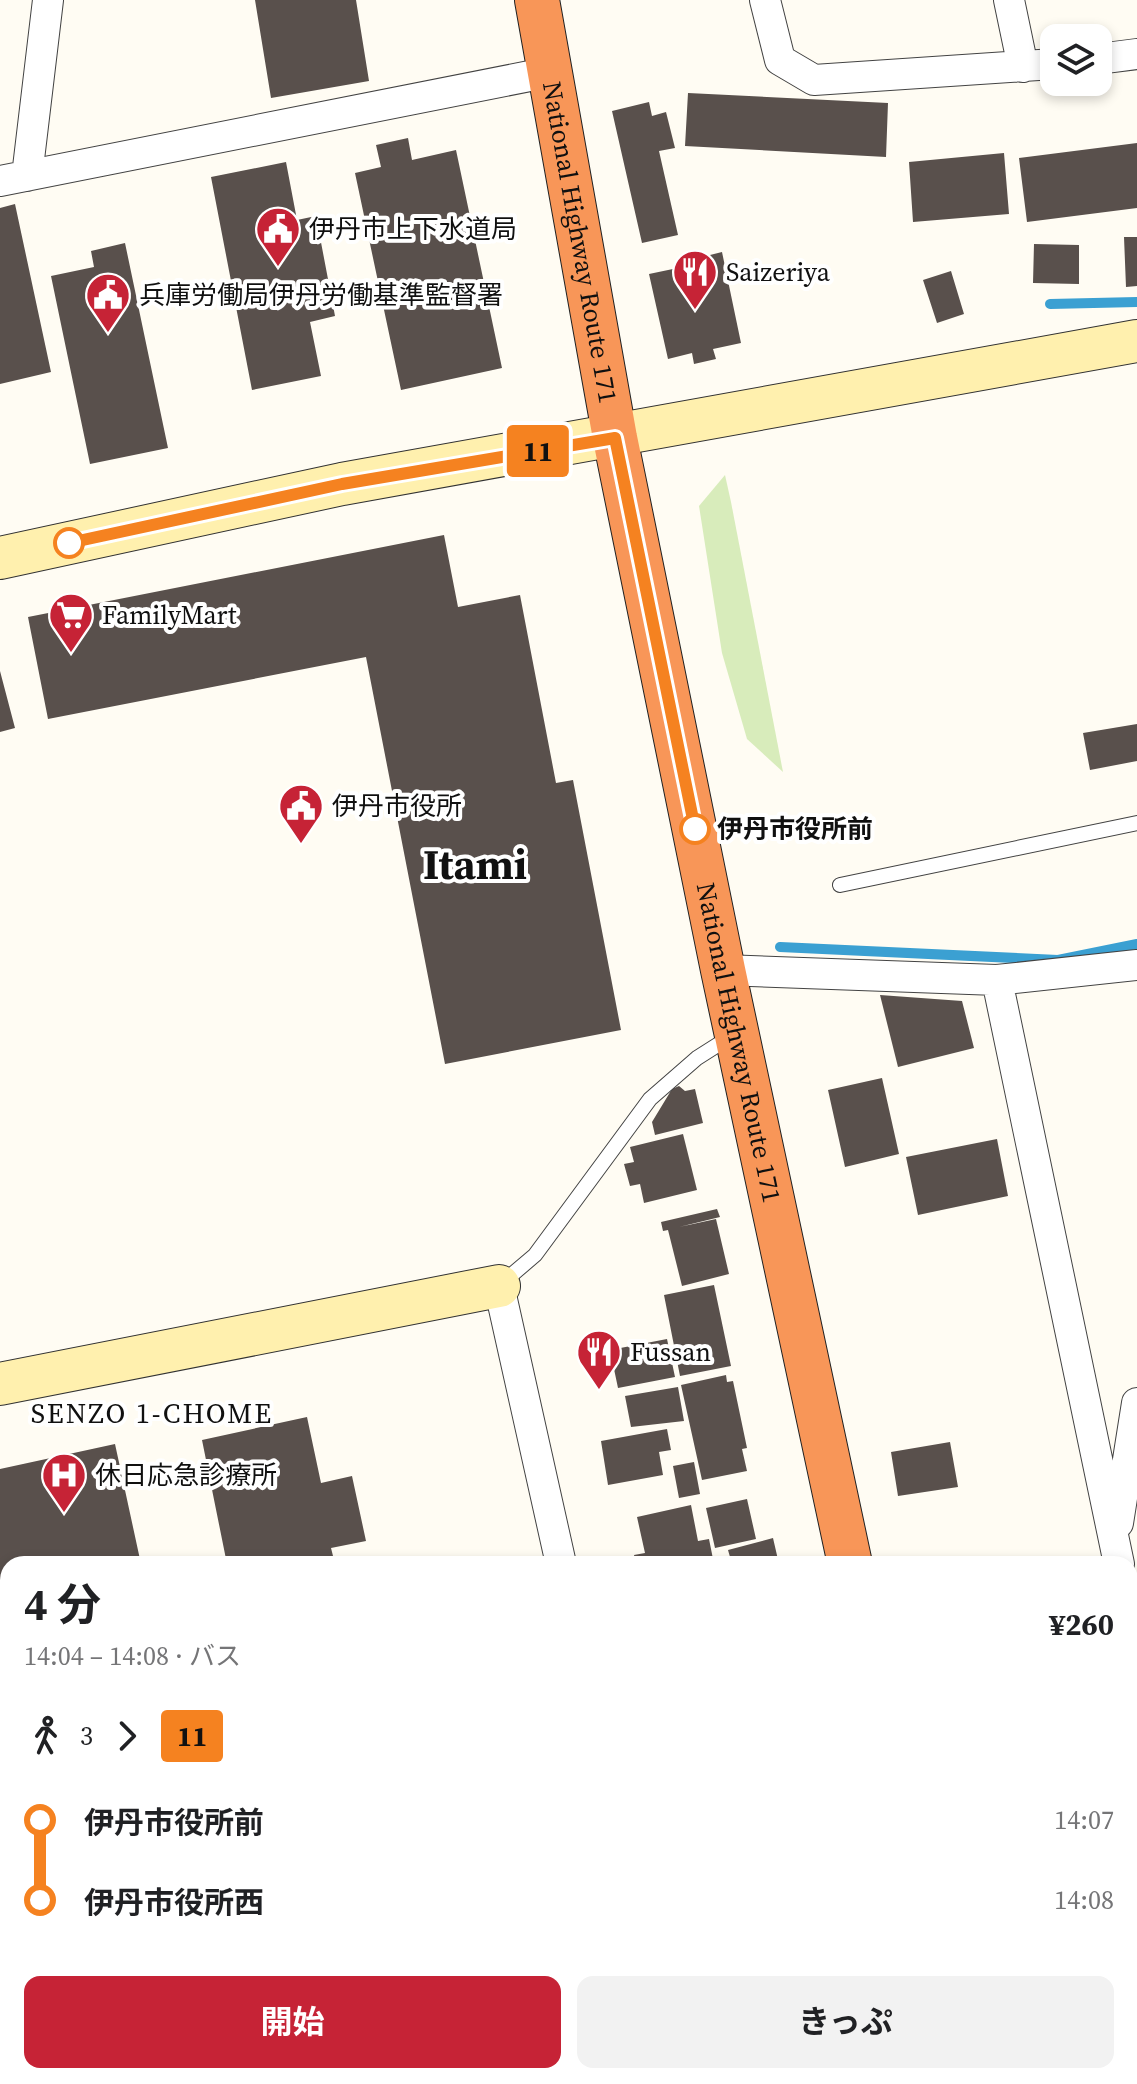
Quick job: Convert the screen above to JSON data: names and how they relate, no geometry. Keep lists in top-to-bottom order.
{
  "streets": {
    "highway": ["National Highway Route 171"]
  },
  "districts": ["Itami", "SENZO 1-CHOME"],
  "places": {
    "public building": ["伊丹市上下水道局", "兵庫労働局伊丹労働基準監督署", "伊丹市役所"],
    "restaurant": ["Saizeriya", "Fussan"],
    "supermarket": ["FamilyMart"],
    "other": ["伊丹市役所前"],
    "hospital": ["休日応急診療所"]
  },
  "lines": ["bus line 11"],
  "page": {
    "on_map": "11",
    "heading": ["4 分", "14:04 – 14:08 · バス", "¥260"],
    "legs": ["3", "11"],
    "list": [
      {
        "name": "伊丹市役所前",
        "value": "14:07"
      },
      {
        "name": "伊丹市役所西",
        "value": "14:08"
      }
    ],
    "buttons": ["開始", "きっぷ"]
  }
}
